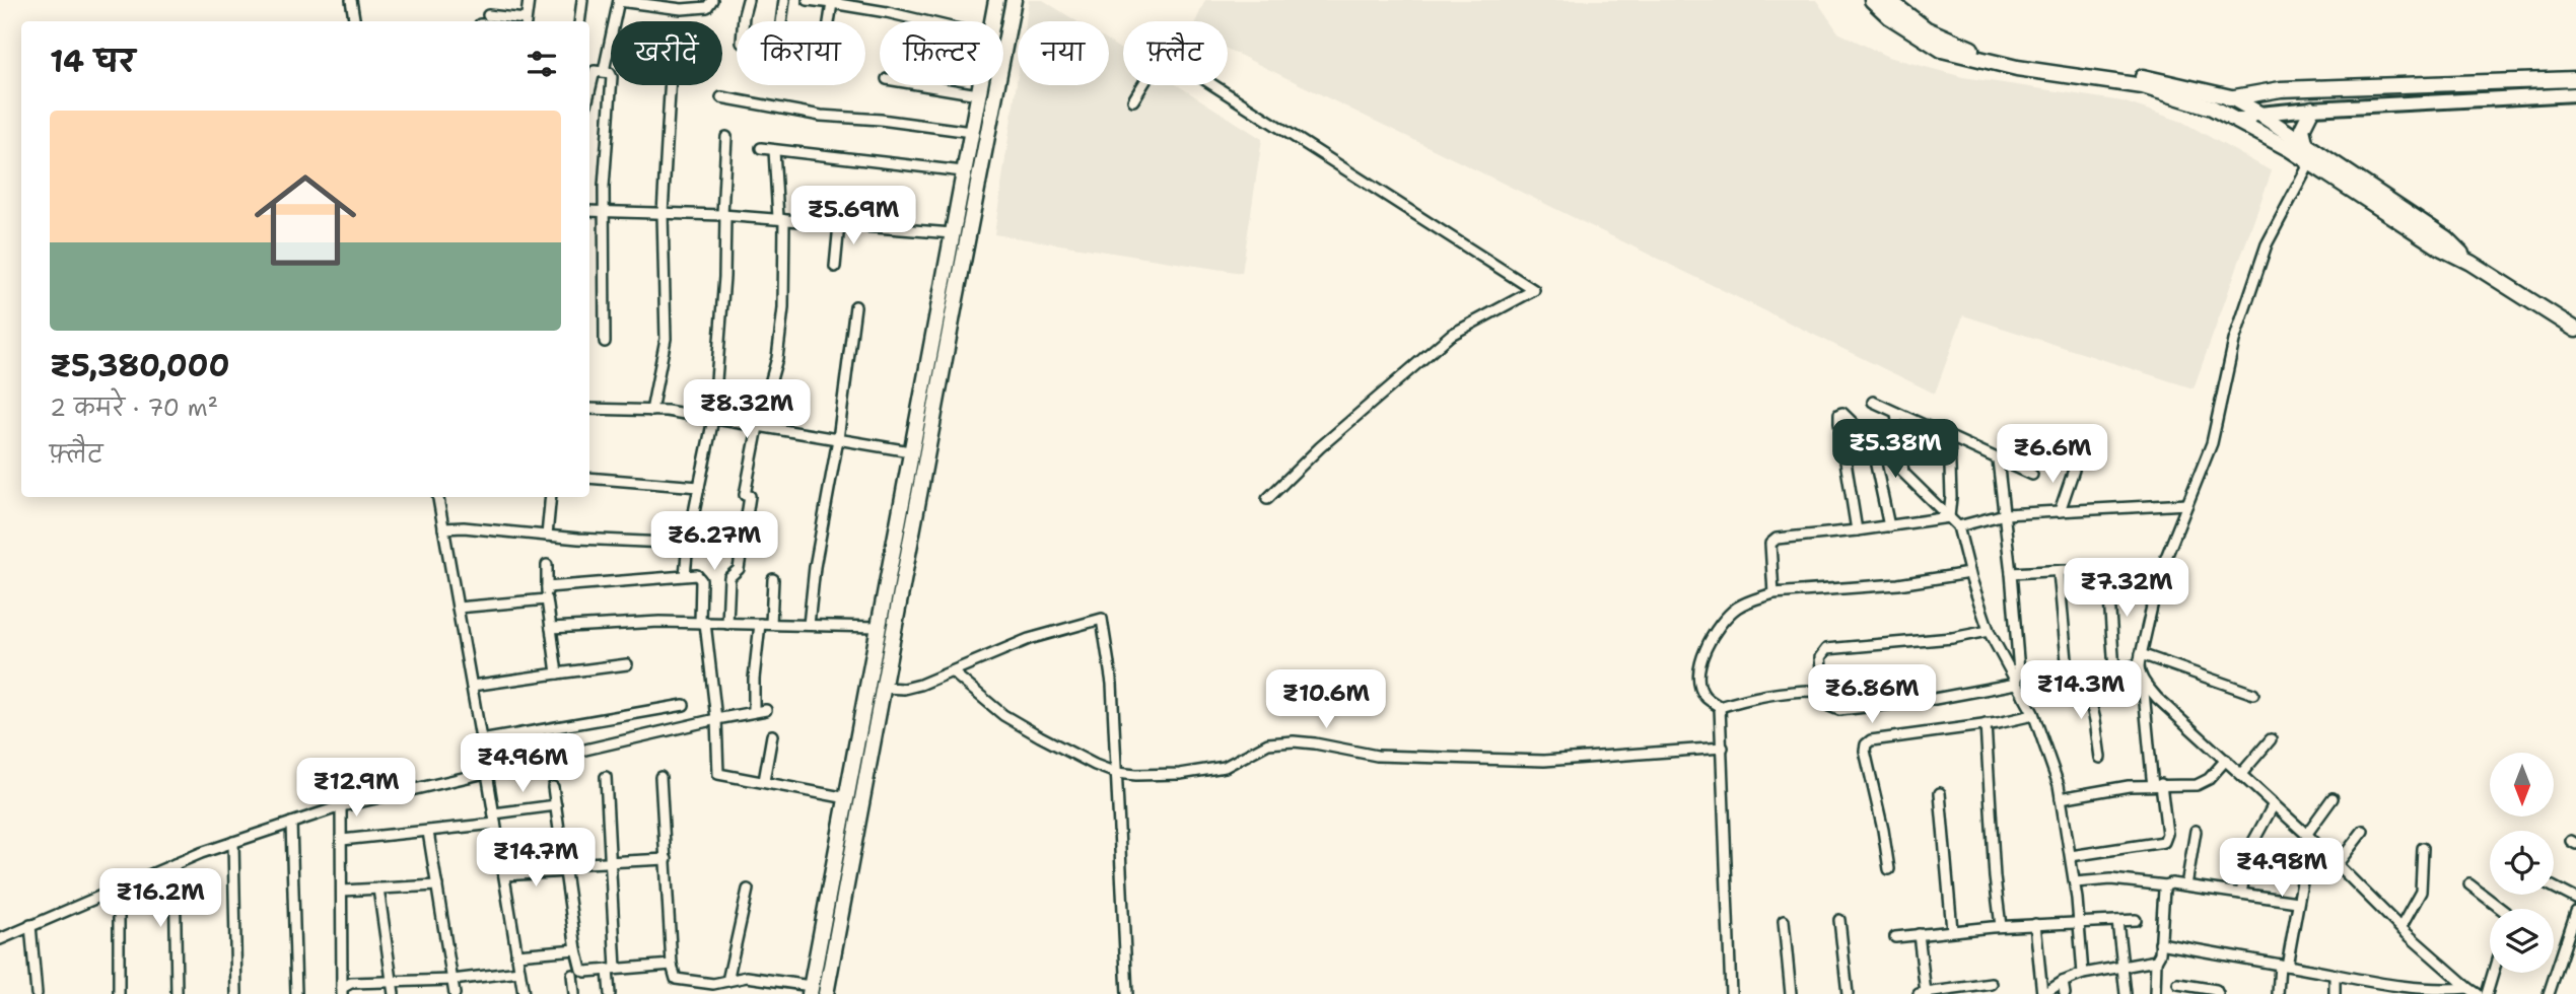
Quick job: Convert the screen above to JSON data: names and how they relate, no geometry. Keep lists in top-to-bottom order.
{
  "north": "bottom",
  "page": {
    "chip": [
      "खरीदें",
      "किराया",
      "फ़िल्टर",
      "नया",
      "फ़्लैट"
    ],
    "heading": "14 घर",
    "list": [
      {
        "name": "₹5,380,000",
        "note": "2 कमरे · 70 m² · फ़्लैट"
      }
    ],
    "price": [
      "₹5.69M",
      "₹8.32M",
      "₹5.38M",
      "₹6.6M",
      "₹6.27M",
      "₹7.32M",
      "₹14.3M",
      "₹6.86M",
      "₹10.6M",
      "₹4.96M",
      "₹12.9M",
      "₹14.7M",
      "₹4.98M",
      "₹16.2M"
    ]
  }
}
